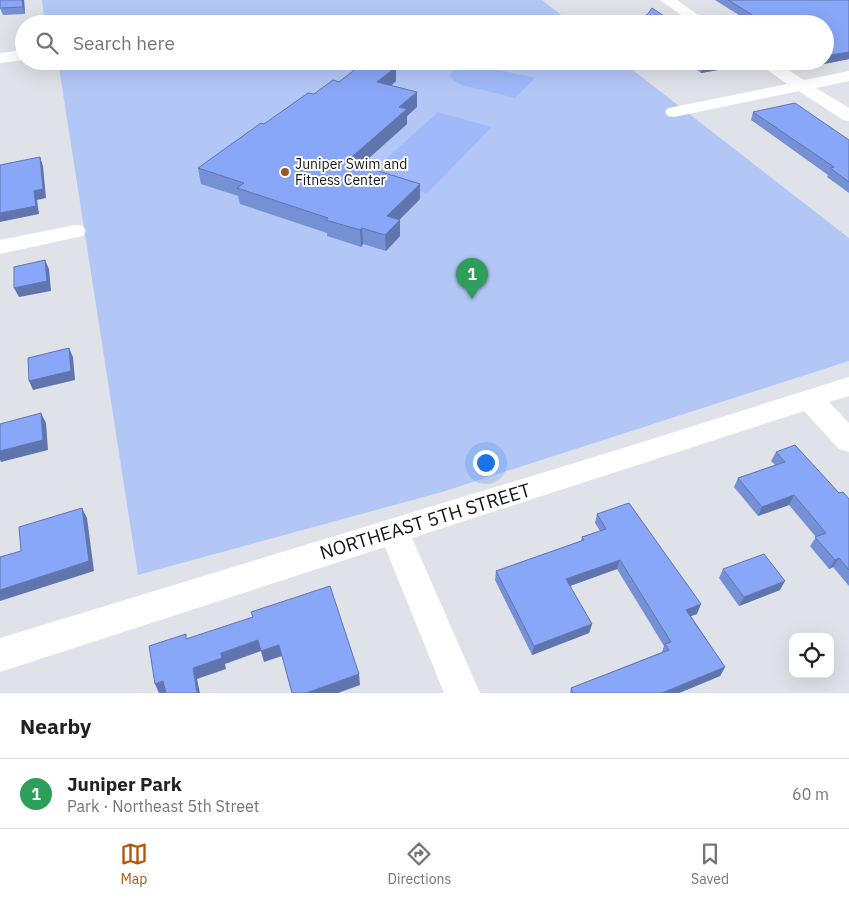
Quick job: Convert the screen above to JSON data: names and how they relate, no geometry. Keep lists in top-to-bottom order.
{
  "streets": {
    "street": ["NORTHEAST 5TH STREET"]
  },
  "places": ["Juniper Swim and Fitness Center"],
  "page": {
    "search": "Search here",
    "pins": "1",
    "heading": "Nearby",
    "list": [
      {
        "mark": "1",
        "name": "Juniper Park",
        "note": "Park · Northeast 5th Street",
        "value": "60 m"
      }
    ],
    "nav": ["Map", "Directions", "Saved"]
  }
}
